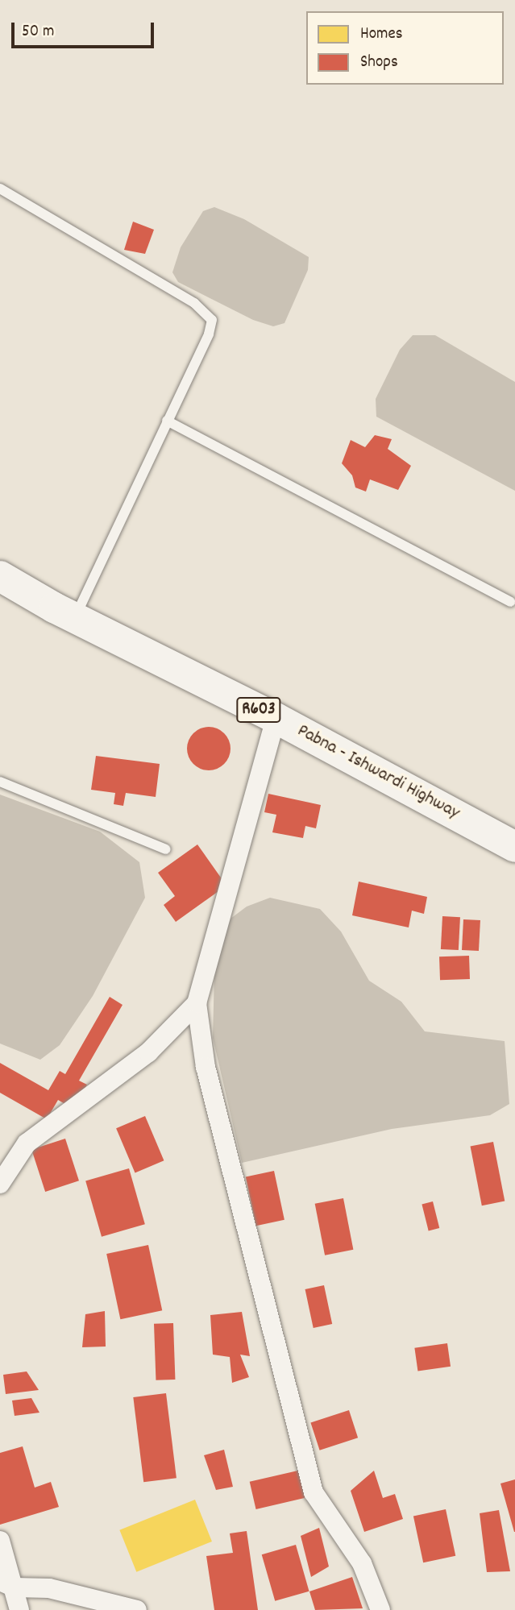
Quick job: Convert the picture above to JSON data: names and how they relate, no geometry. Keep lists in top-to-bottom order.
{
  "streets": {
    "main road": ["R603", "Pabna - Ishwardi Highway"]
  },
  "legend": ["Homes", "Shops"],
  "scale_bar": "50 m"
}
